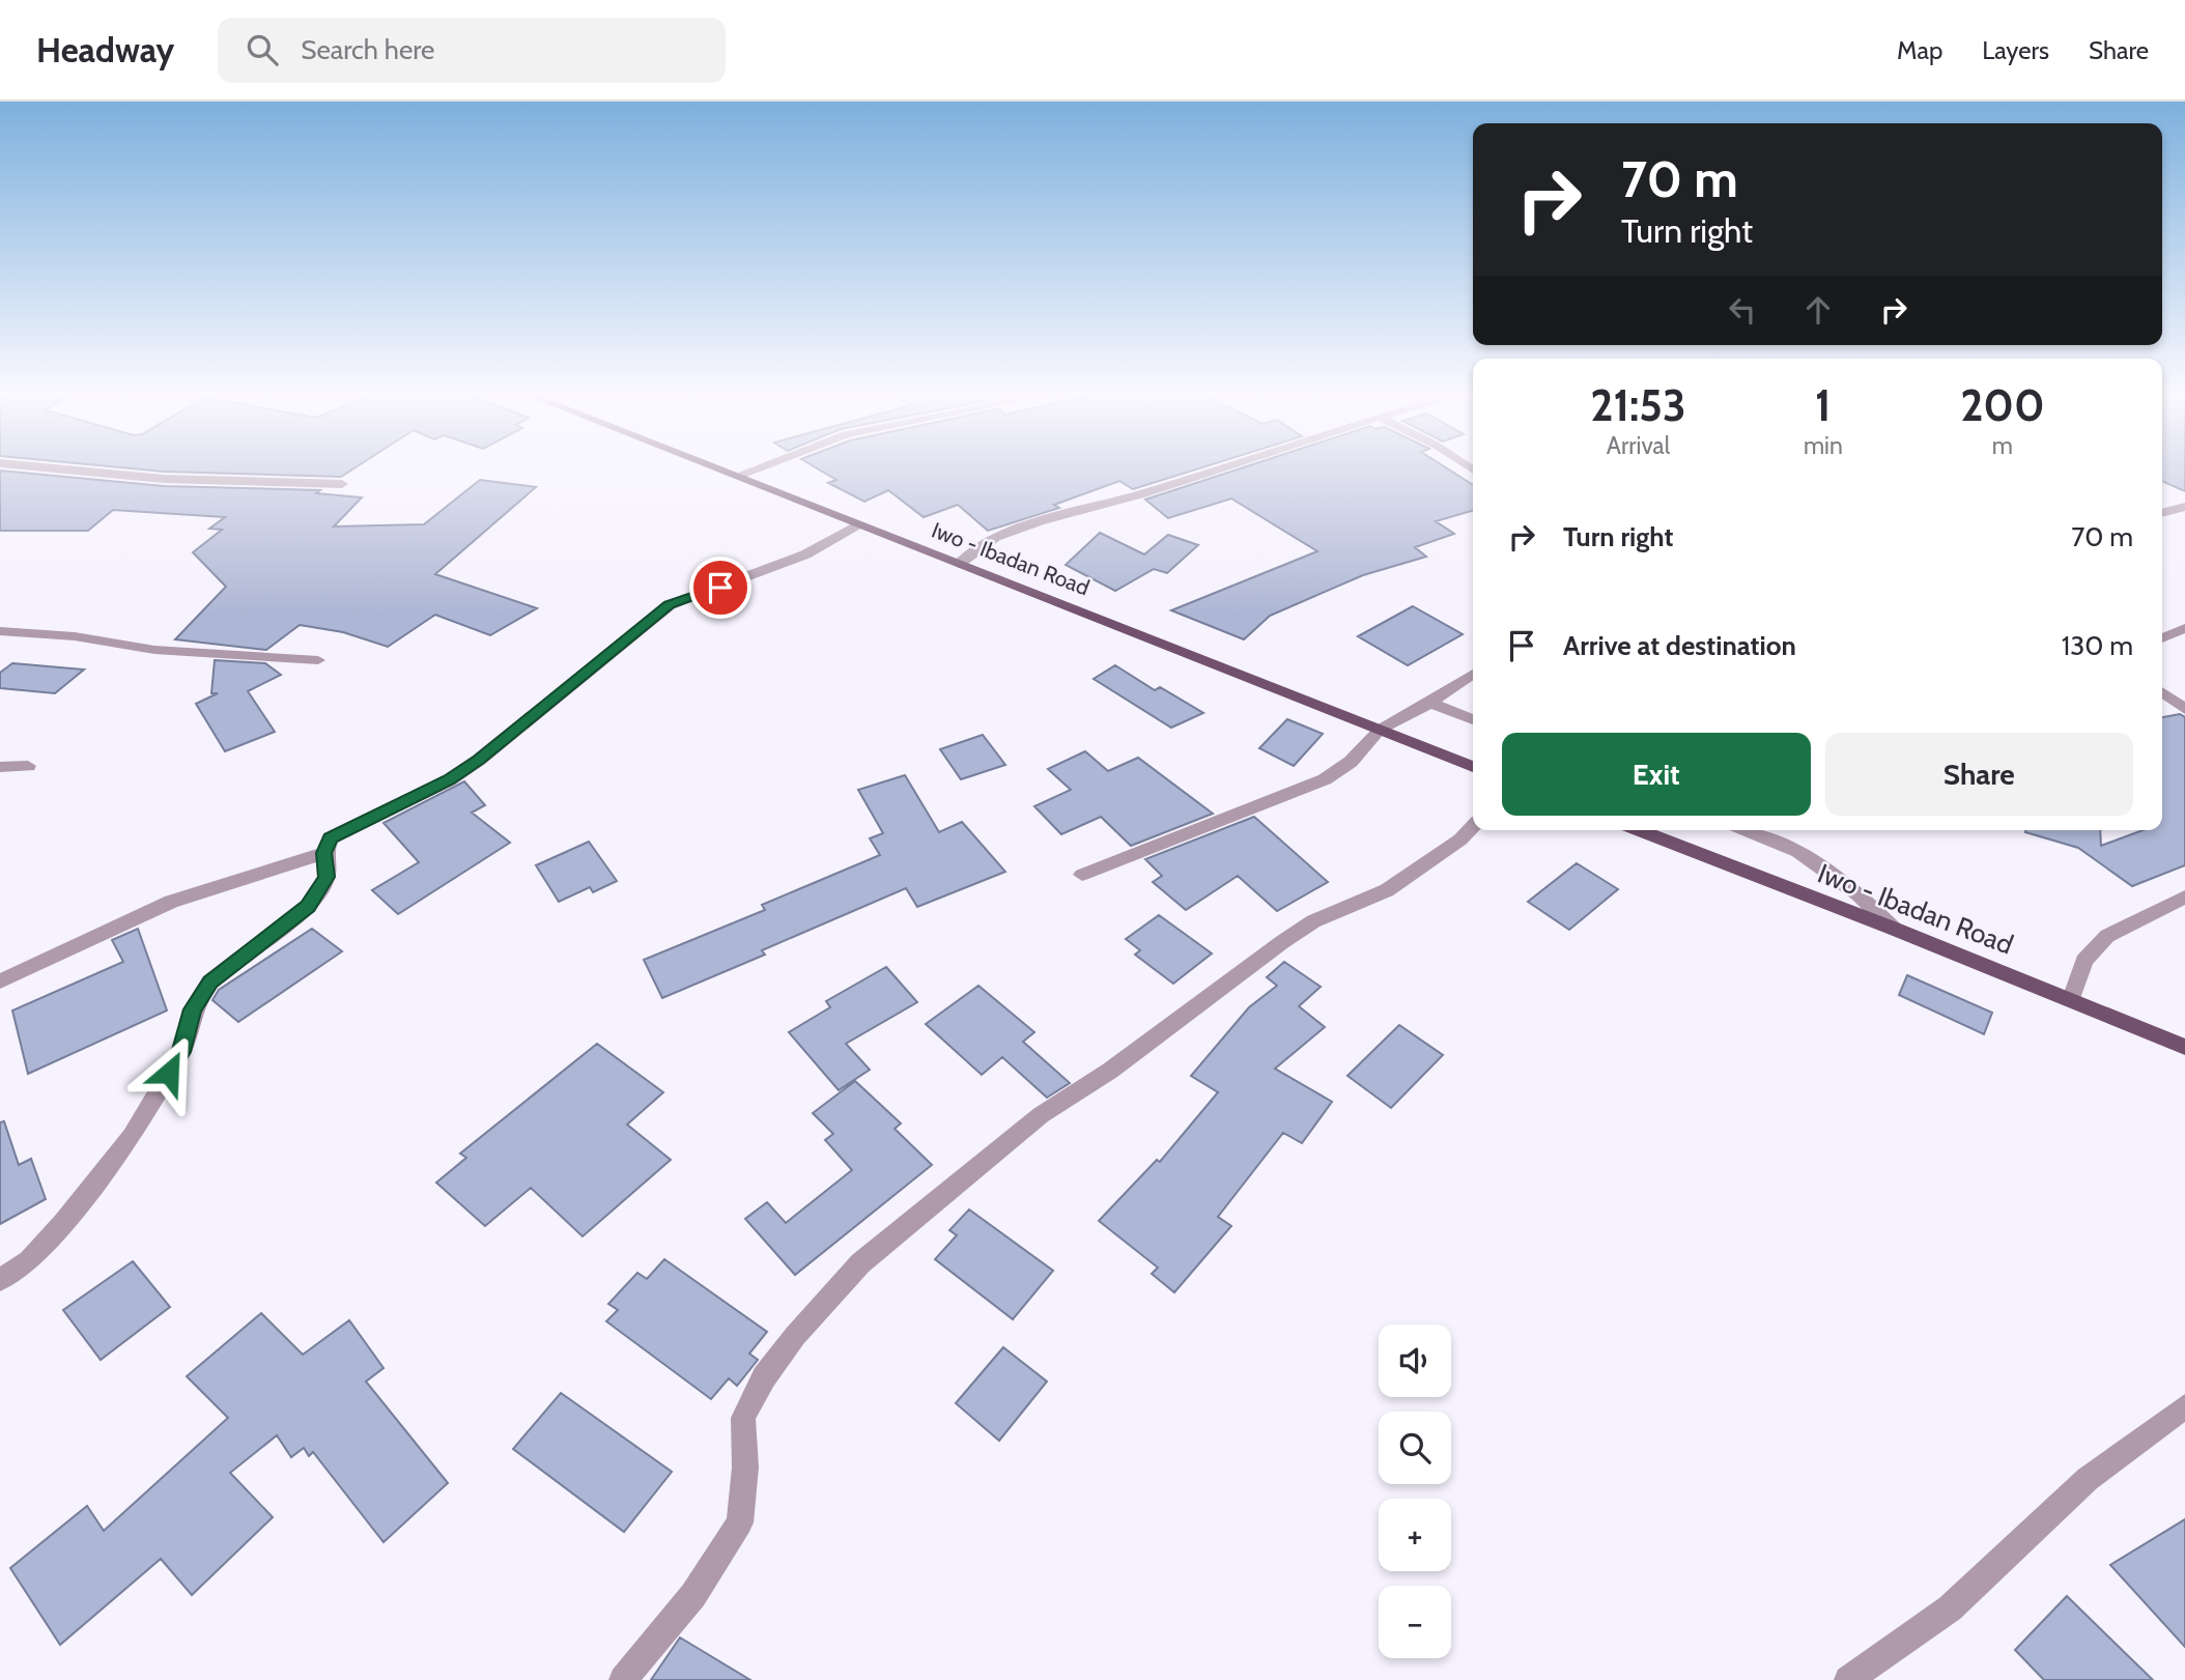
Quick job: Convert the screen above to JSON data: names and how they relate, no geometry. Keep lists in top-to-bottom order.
{
  "streets": {
    "main road": ["Iwo - Ibadan Road"]
  },
  "page": {
    "header": "Headway",
    "search": "Search here",
    "nav": ["Map", "Layers", "Share"],
    "turn": ["70 m", "Turn right"],
    "eta": [
      "21:53",
      "Arrival",
      "1",
      "min",
      "200",
      "m"
    ],
    "list": [
      {
        "name": "Turn right",
        "value": "70 m"
      },
      {
        "name": "Arrive at destination",
        "value": "130 m"
      }
    ],
    "buttons": ["Exit", "Share"],
    "map_buttons": ["+", "−"]
  }
}
